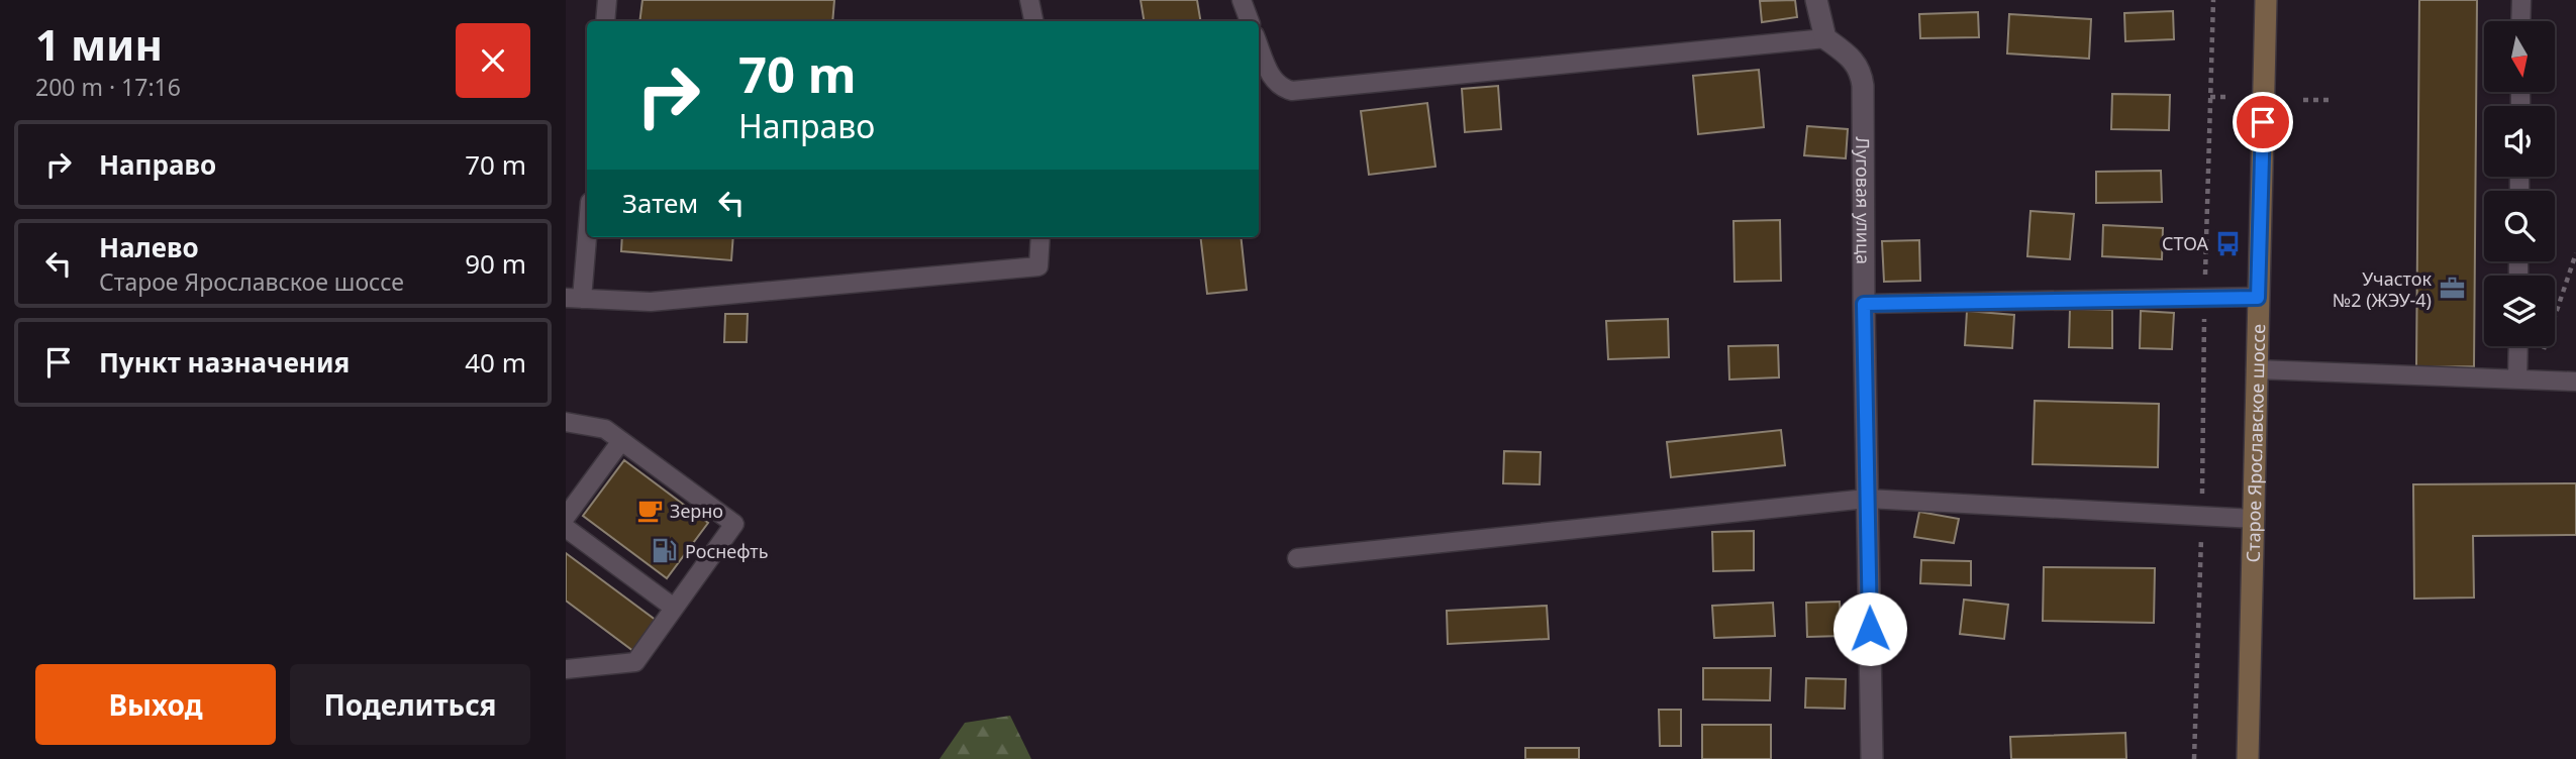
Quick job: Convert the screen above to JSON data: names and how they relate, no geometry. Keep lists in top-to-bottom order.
{
  "streets": {
    "main road": ["Старое Ярославское шоссе"],
    "street": ["Луговая улица"]
  },
  "places": {
    "bus stop": ["СТОА"],
    "office": ["Участок №2 (ЖЭУ-4)"],
    "cafe": ["Зерно"],
    "fuel station": ["Роснефть"]
  },
  "north": "bottom",
  "page": {
    "heading": ["1 мин", "200 m · 17:16"],
    "turn": ["70 m", "Направо"],
    "list": [
      {
        "name": "Направо",
        "value": "70 m"
      },
      {
        "name": "Налево",
        "note": "Старое Ярославское шоссе",
        "value": "90 m"
      },
      {
        "name": "Пункт назначения",
        "value": "40 m"
      }
    ],
    "then": "Затем",
    "buttons": ["Выход", "Поделиться"]
  }
}
